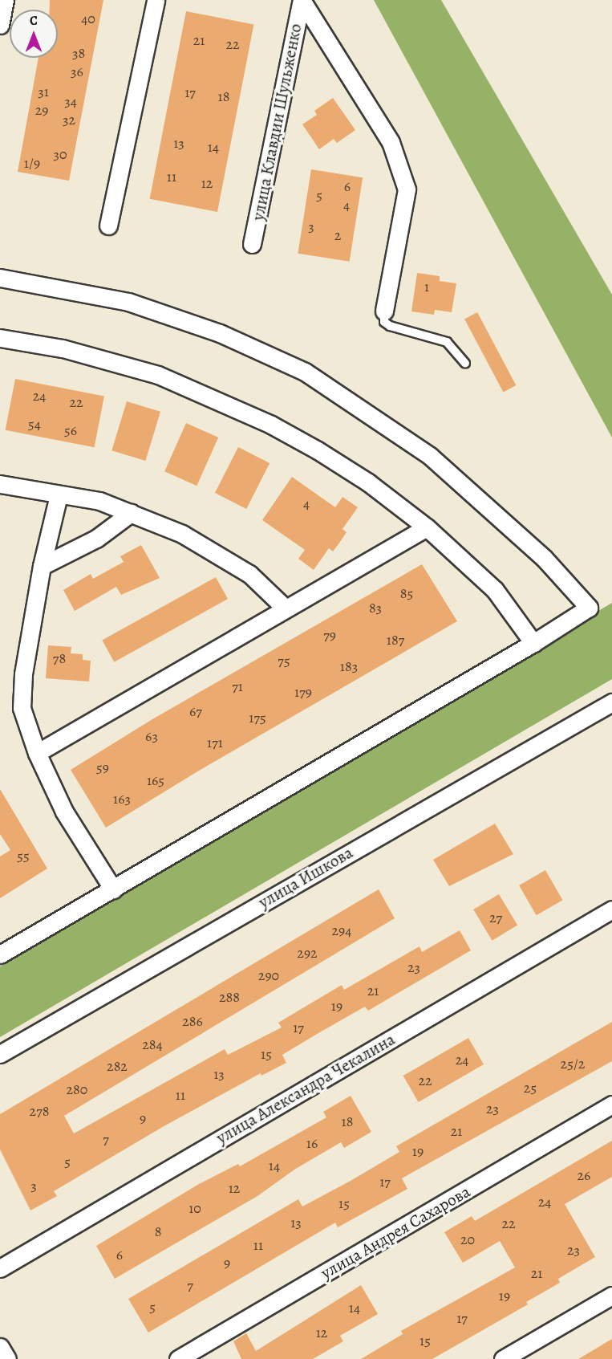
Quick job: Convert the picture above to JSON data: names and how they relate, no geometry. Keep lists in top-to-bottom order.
{
  "streets": {
    "street": [
      "улица Клавдии Шульженко",
      "улица Ишкова",
      "улица Александра Чекалина",
      "улица Андрея Сахарова"
    ]
  },
  "house_numbers": [
    "40",
    "21",
    "22",
    "38",
    "36",
    "31",
    "17",
    "18",
    "34",
    "29",
    "32",
    "13",
    "14",
    "30",
    "1/9",
    "11",
    "12",
    "6",
    "5",
    "4",
    "3",
    "2",
    "1",
    "24",
    "22",
    "54",
    "56",
    "4",
    "85",
    "83",
    "79",
    "187",
    "78",
    "75",
    "183",
    "71",
    "179",
    "67",
    "175",
    "63",
    "171",
    "59",
    "165",
    "163",
    "55",
    "27",
    "294",
    "292",
    "23",
    "290",
    "21",
    "288",
    "19",
    "286",
    "17",
    "284",
    "15",
    "24",
    "25/2",
    "282",
    "13",
    "22",
    "25",
    "280",
    "11",
    "23",
    "278",
    "9",
    "18",
    "21",
    "7",
    "16",
    "19",
    "5",
    "14",
    "26",
    "17",
    "3",
    "12",
    "24",
    "15",
    "10",
    "13",
    "22",
    "8",
    "20",
    "11",
    "23",
    "6",
    "9",
    "21",
    "7",
    "19",
    "5",
    "14",
    "17",
    "12",
    "15"
  ],
  "north": "top"
}
